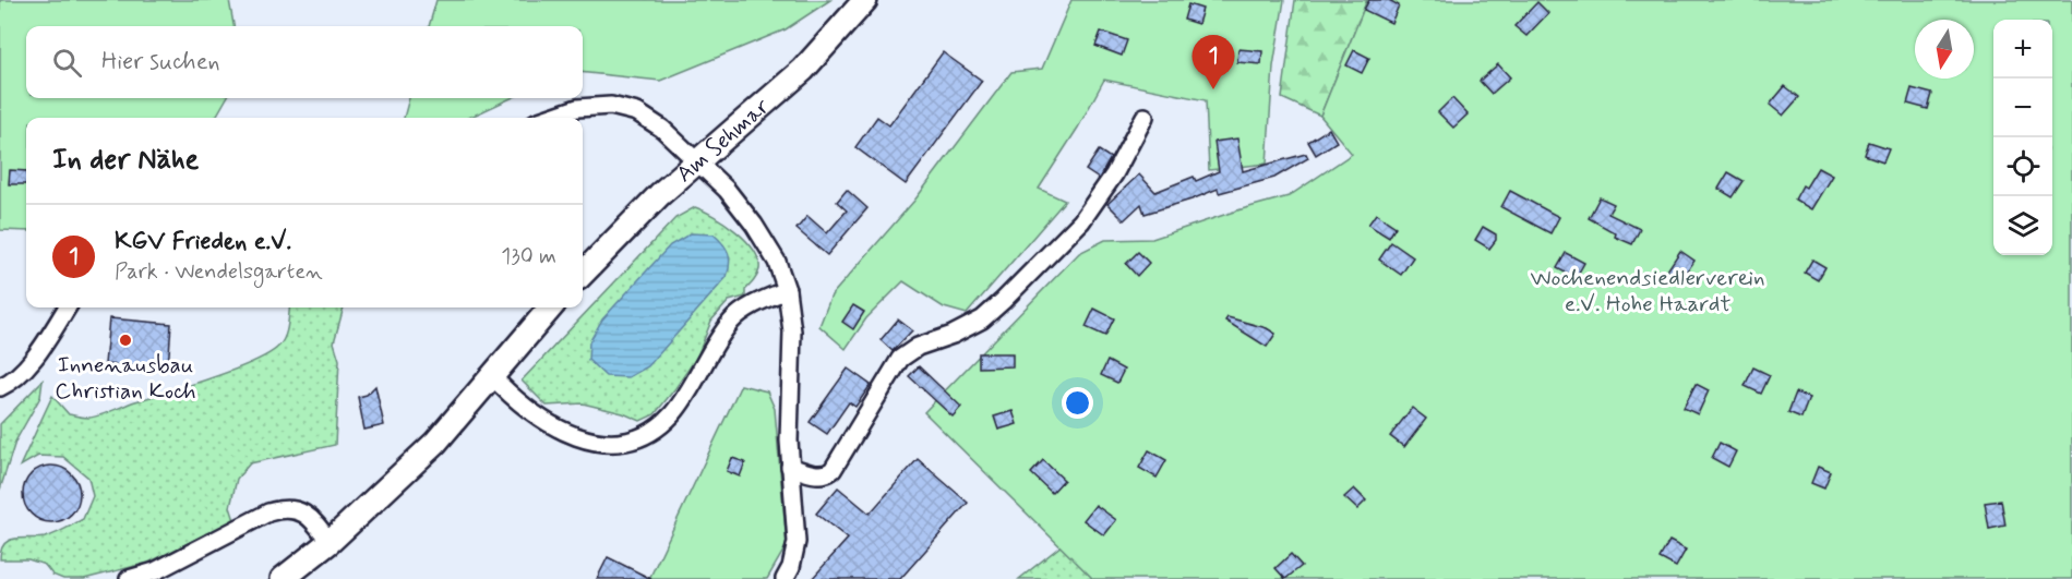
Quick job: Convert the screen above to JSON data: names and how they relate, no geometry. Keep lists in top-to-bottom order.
{
  "streets": {
    "main road": ["Am Sehmar"]
  },
  "parks": ["Wochenendsiedlerverein e.V. Hohe Haardt"],
  "places": ["Innenausbau Christian Koch"],
  "north": "bottom",
  "page": {
    "map_buttons": ["+", "−"],
    "search": "Hier suchen",
    "pins": "1",
    "heading": "In der Nähe",
    "list": [
      {
        "mark": "1",
        "name": "KGV Frieden e.V.",
        "note": "Park · Wendelsgarten",
        "value": "130 m"
      }
    ]
  }
}
